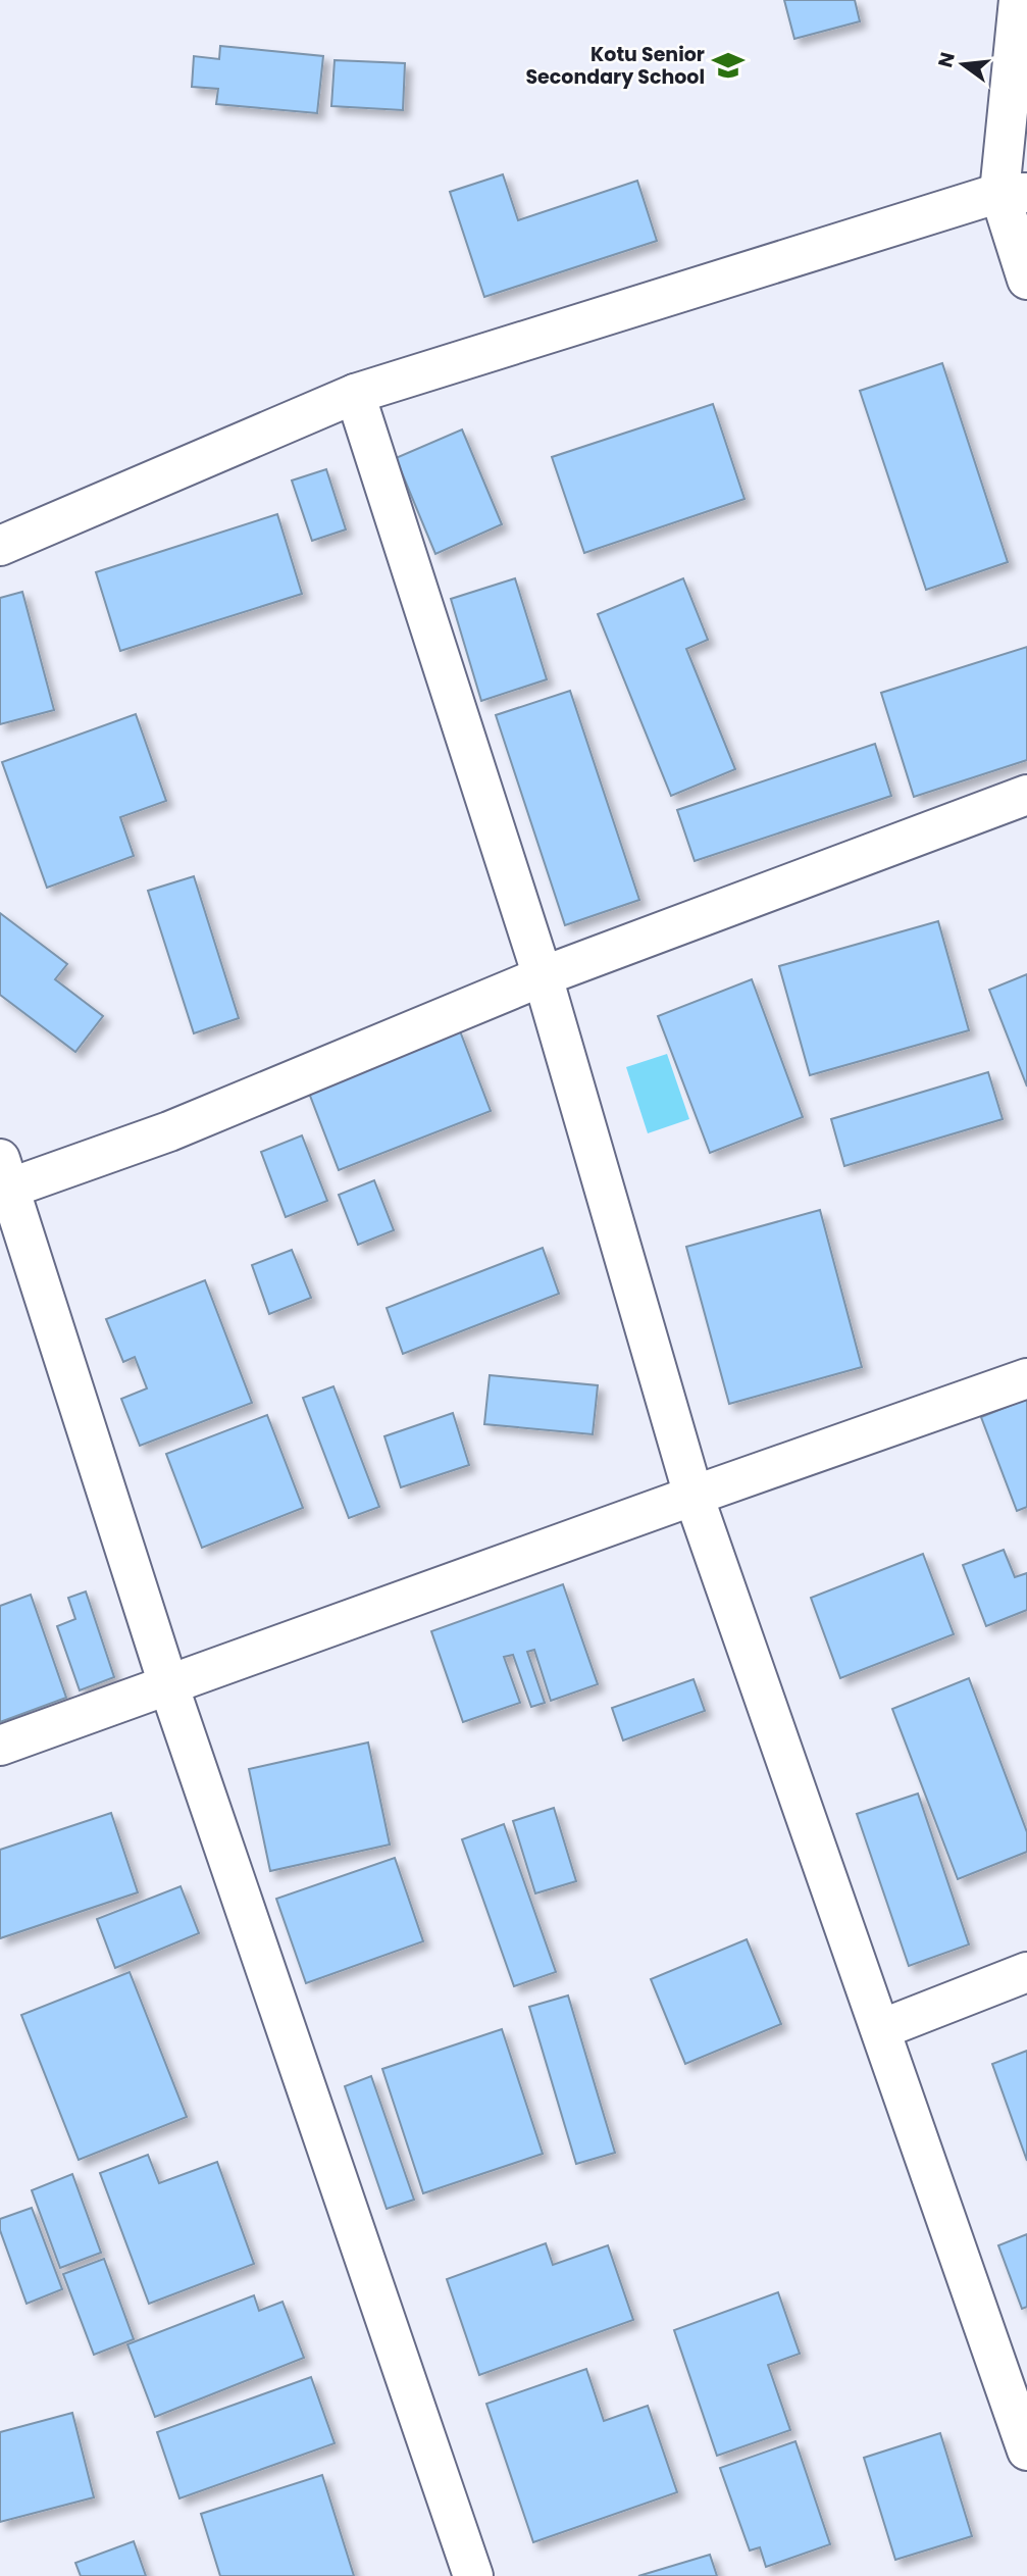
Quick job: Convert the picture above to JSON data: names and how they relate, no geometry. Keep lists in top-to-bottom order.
{
  "places": {
    "school or university": ["Kotu Senior Secondary School"]
  },
  "north": "left"
}
